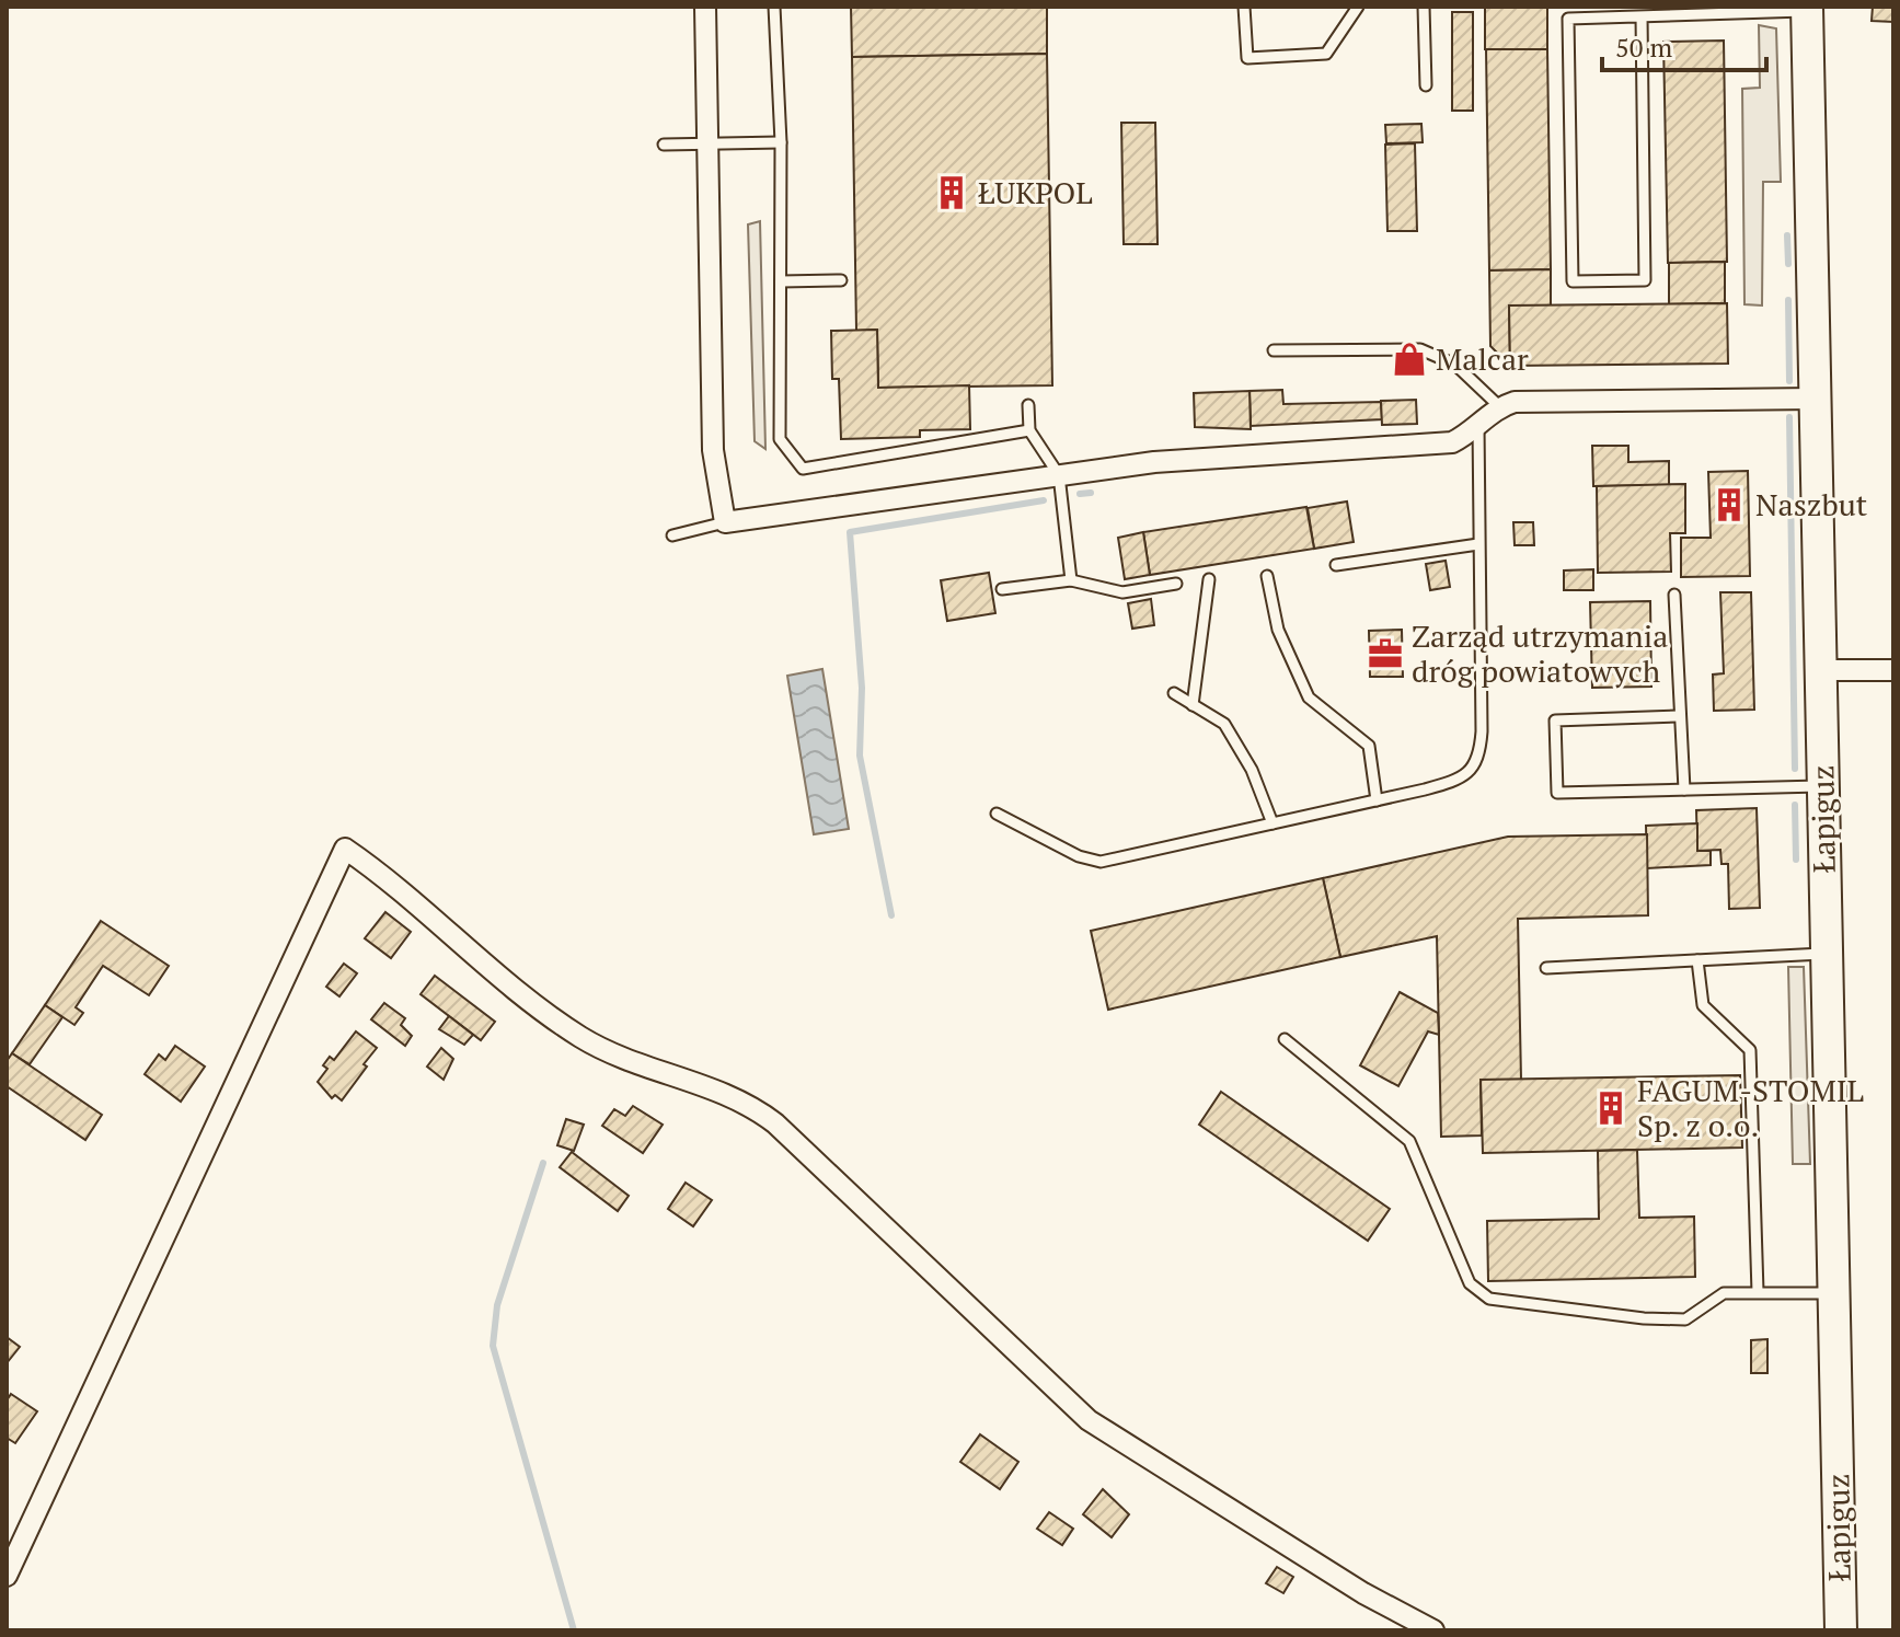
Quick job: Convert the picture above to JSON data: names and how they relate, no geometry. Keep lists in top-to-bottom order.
{
  "streets": {
    "main road": ["Łapiguz"]
  },
  "places": {
    "building": ["ŁUKPOL", "Naszbut", "FAGUM-STOMIL Sp. z o.o."],
    "shop": ["Malcar"],
    "office": ["Zarząd utrzymania dróg powiatowych"]
  },
  "scale_bar": "50 m"
}
